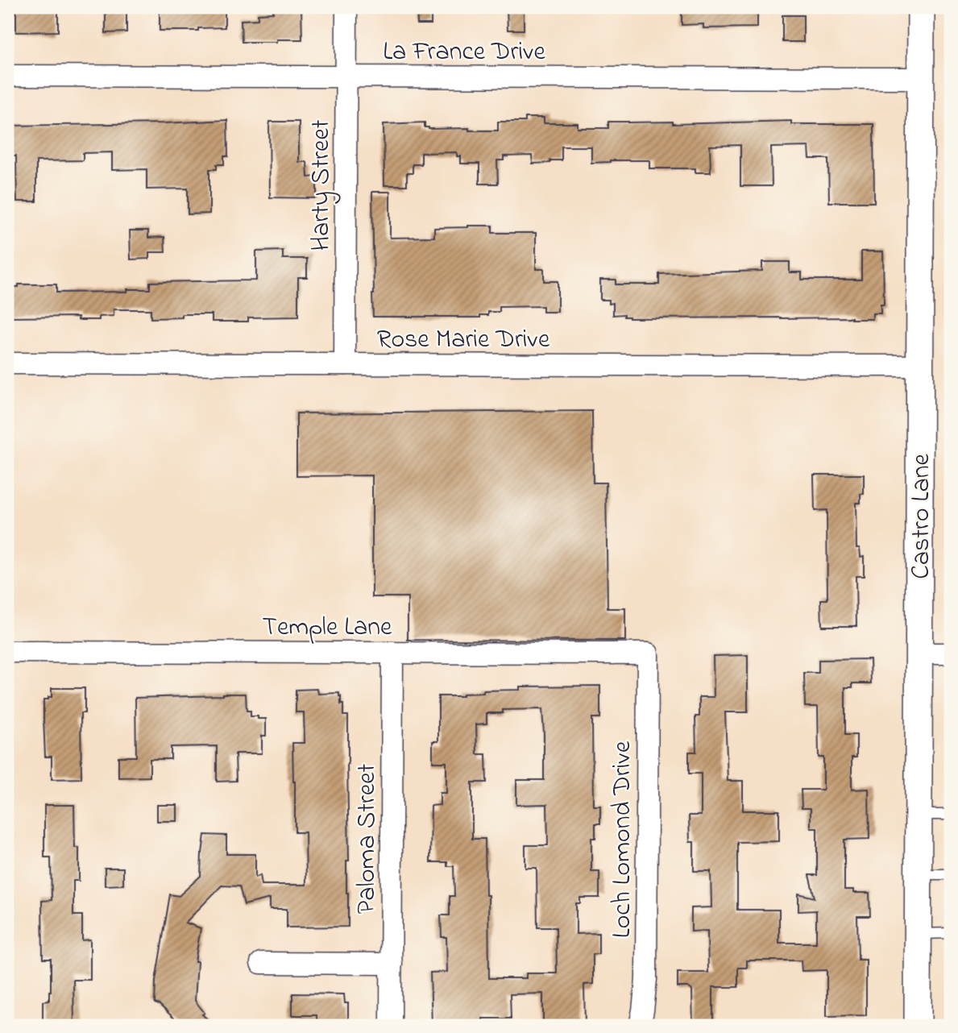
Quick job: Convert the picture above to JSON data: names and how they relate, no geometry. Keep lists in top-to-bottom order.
{
  "streets": {
    "street": [
      "La France Drive",
      "Harty Street",
      "Rose Marie Drive",
      "Castro Lane",
      "Temple Lane",
      "Paloma Street",
      "Loch Lomond Drive"
    ]
  },
  "crossings": [
    ["La France Drive", "Harty Street"],
    ["La France Drive", "Castro Lane"],
    ["Harty Street", "Rose Marie Drive"],
    ["Rose Marie Drive", "Castro Lane"],
    ["Temple Lane", "Paloma Street"],
    ["Temple Lane", "Loch Lomond Drive"]
  ]
}
